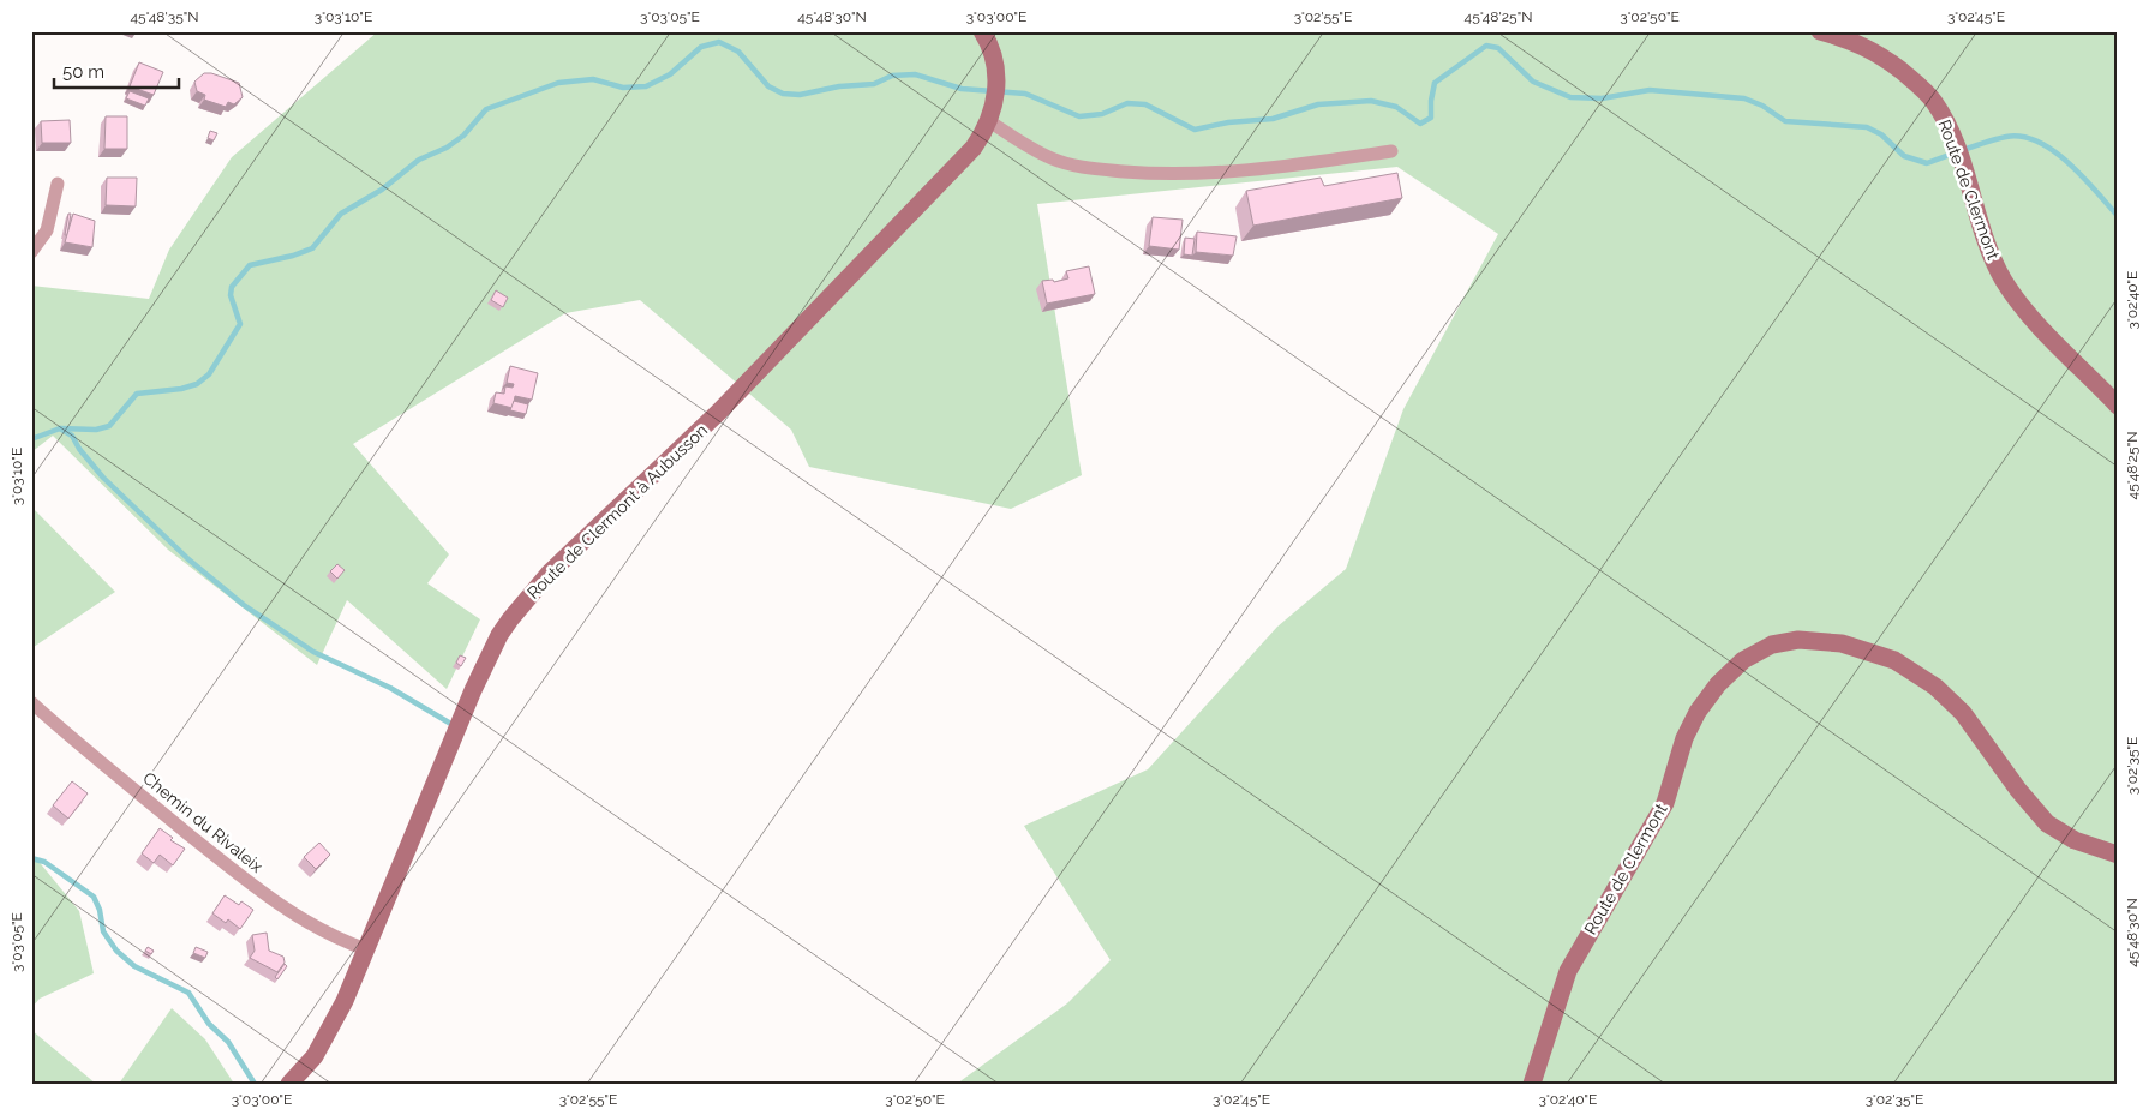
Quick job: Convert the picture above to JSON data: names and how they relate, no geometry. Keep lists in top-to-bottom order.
{
  "streets": {
    "street": ["Route de Clermont", "Route de Clermont à Aubusson", "Chemin du Rivaleix"]
  },
  "crossings": [
    ["Route de Clermont à Aubusson", "Chemin du Rivaleix"]
  ],
  "scale_bar": "50 m",
  "coordinates": [
    "45°48'35\"N",
    "3°03'10\"E",
    "3°03'05\"E",
    "45°48'30\"N",
    "3°03'00\"E",
    "3°02'55\"E",
    "45°48'25\"N",
    "3°02'50\"E",
    "3°02'45\"E",
    "3°02'40\"E",
    "3°02'35\"E"
  ]
}
